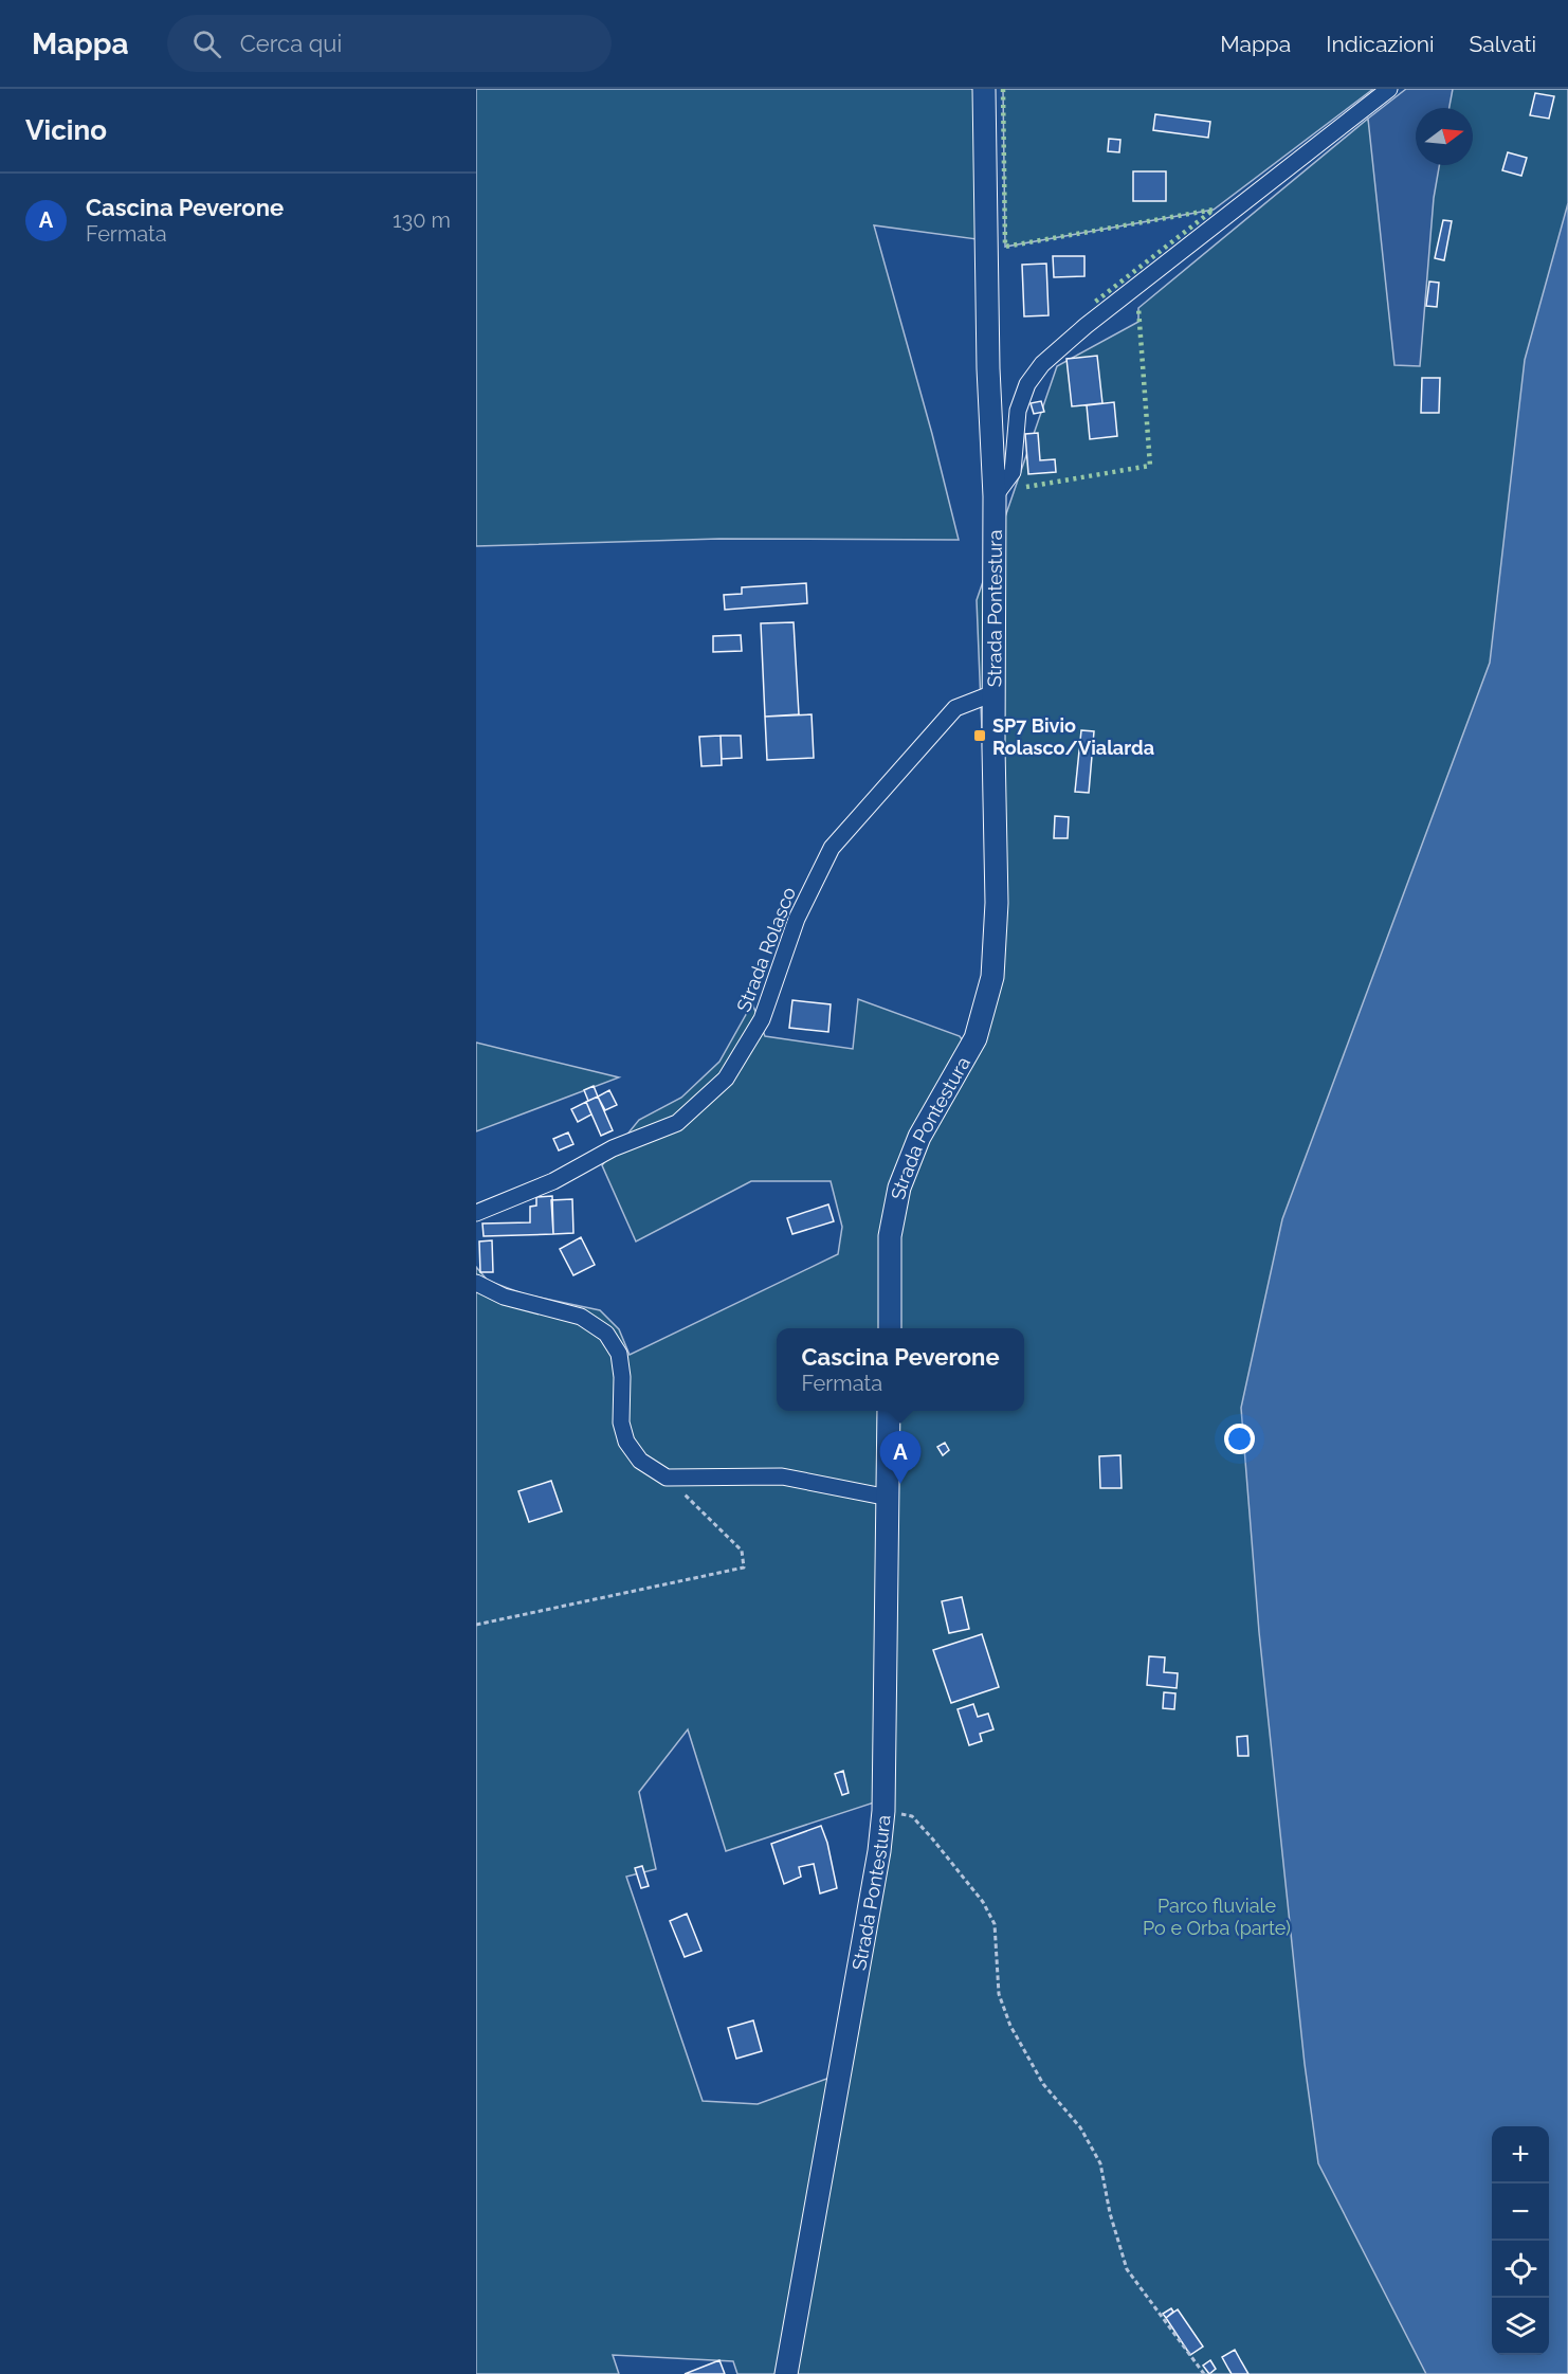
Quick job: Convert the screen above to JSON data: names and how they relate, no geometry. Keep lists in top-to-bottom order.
{
  "streets": {
    "main road": ["Strada Pontestura"],
    "street": ["Strada Rolasco"]
  },
  "crossings": [
    ["Strada Pontestura", "Strada Rolasco"]
  ],
  "parks": ["Parco fluviale Po e Orba (parte)"],
  "places": {
    "transit": ["SP7 Bivio Rolasco/Vialarda"]
  },
  "north": "right",
  "page": {
    "header": "Mappa",
    "search": "Cerca qui",
    "nav": ["Mappa", "Indicazioni", "Salvati"],
    "heading": "Vicino",
    "list": [
      {
        "mark": "A",
        "name": "Cascina Peverone",
        "note": "Fermata",
        "value": "130 m"
      }
    ],
    "popup": ["Cascina Peverone", "Fermata"],
    "pins": "A",
    "map_buttons": ["+", "−"]
  }
}
